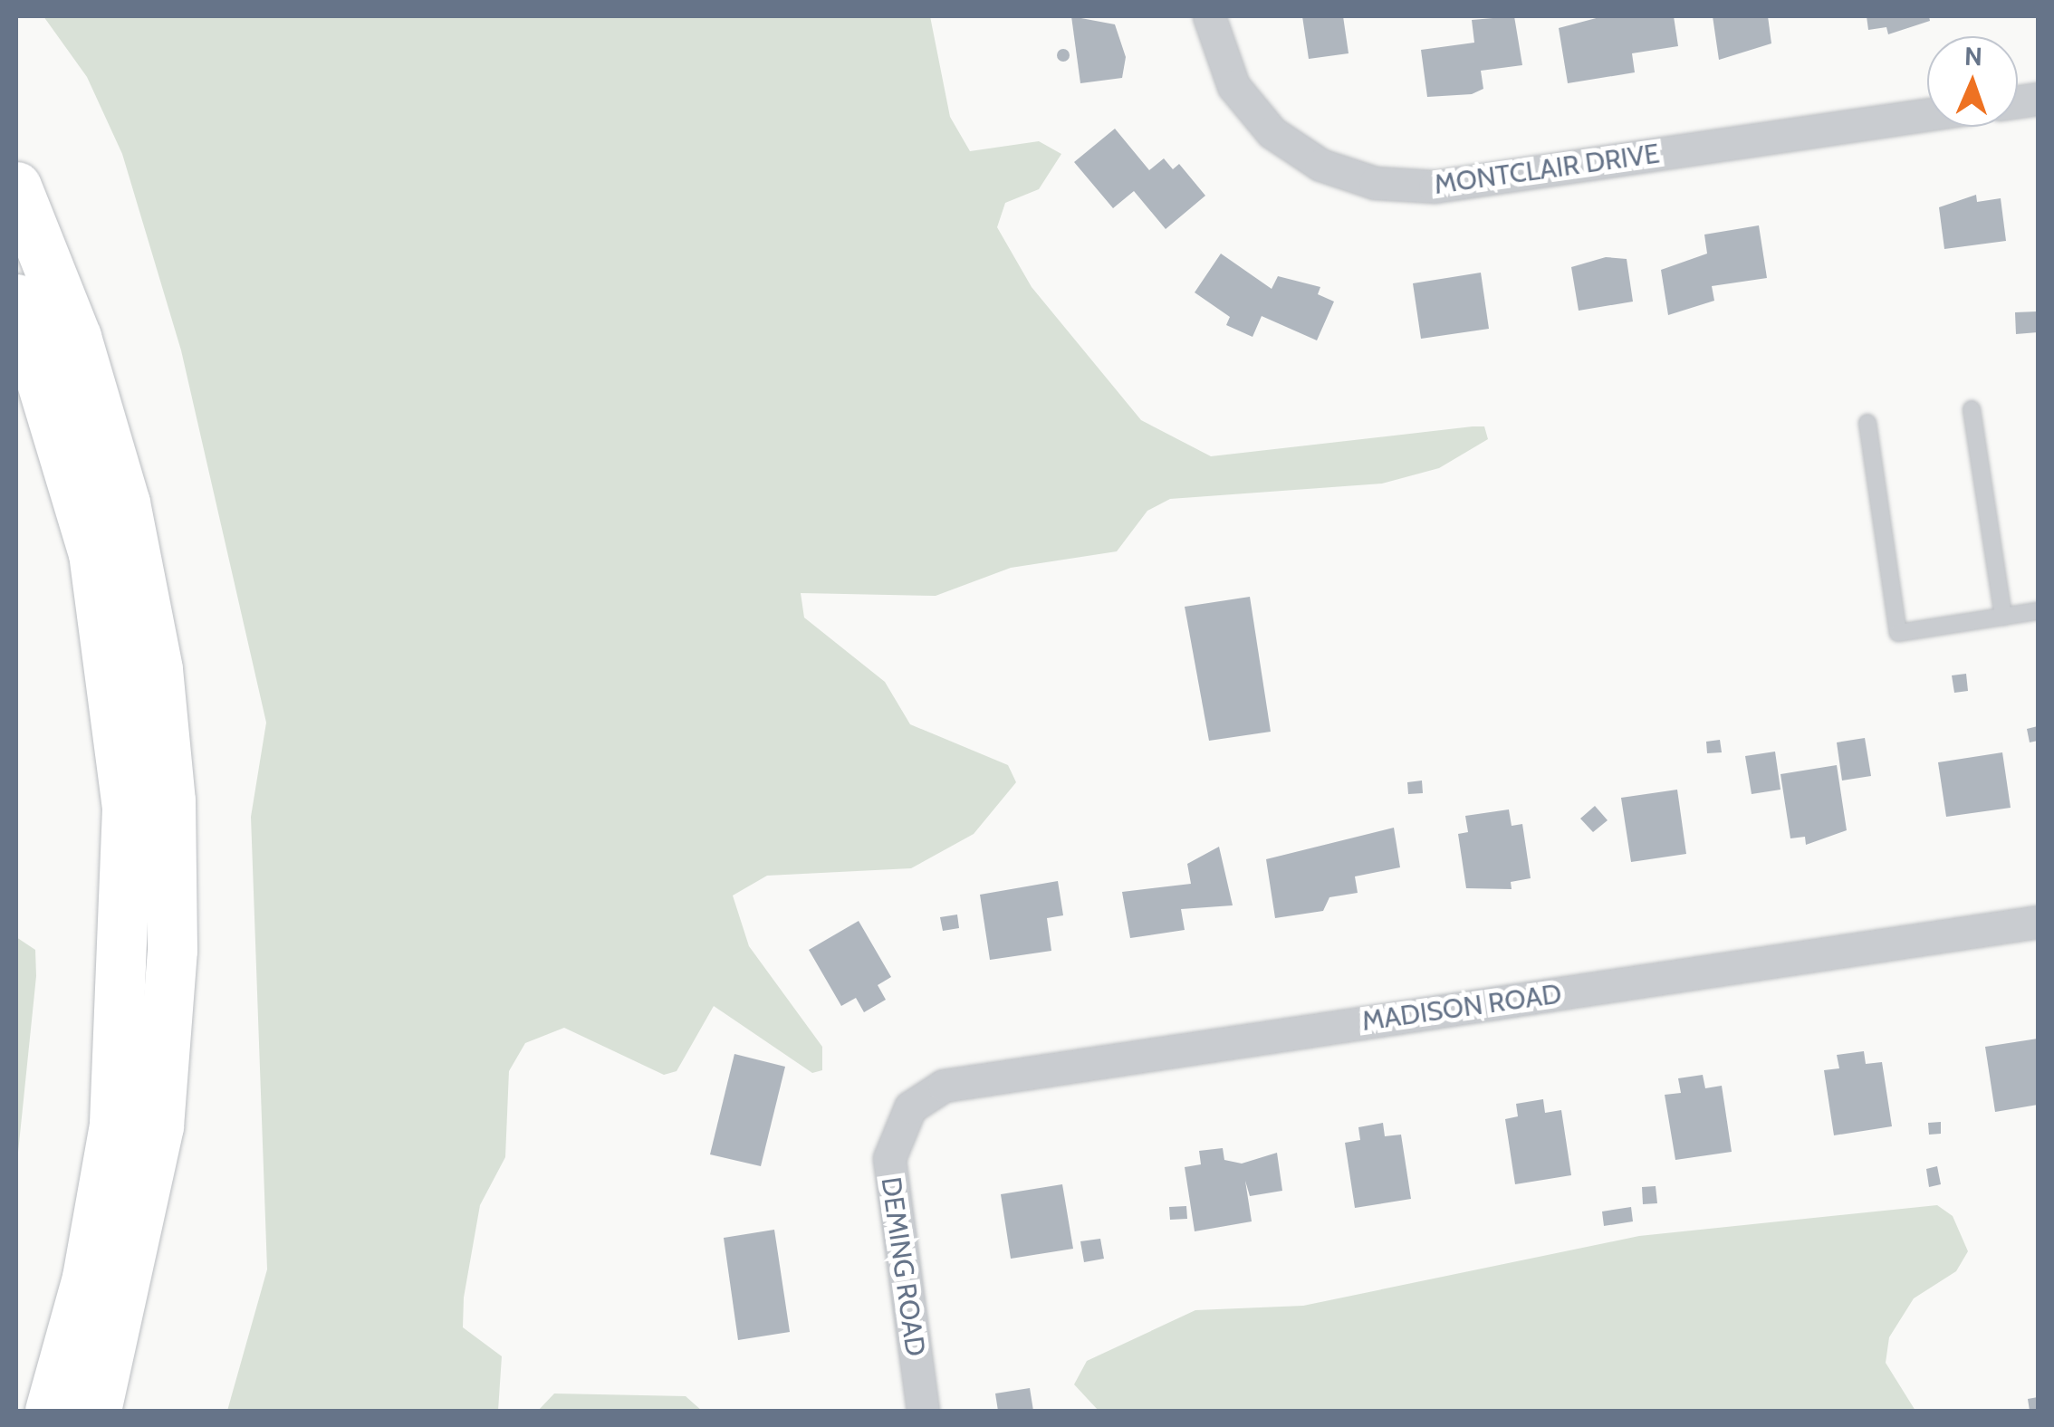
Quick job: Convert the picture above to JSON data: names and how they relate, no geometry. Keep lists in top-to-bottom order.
{
  "streets": {
    "street": ["MONTCLAIR DRIVE", "MADISON ROAD", "DEMING ROAD"]
  },
  "crossings": [
    ["MADISON ROAD", "DEMING ROAD"]
  ],
  "north": "top"
}
